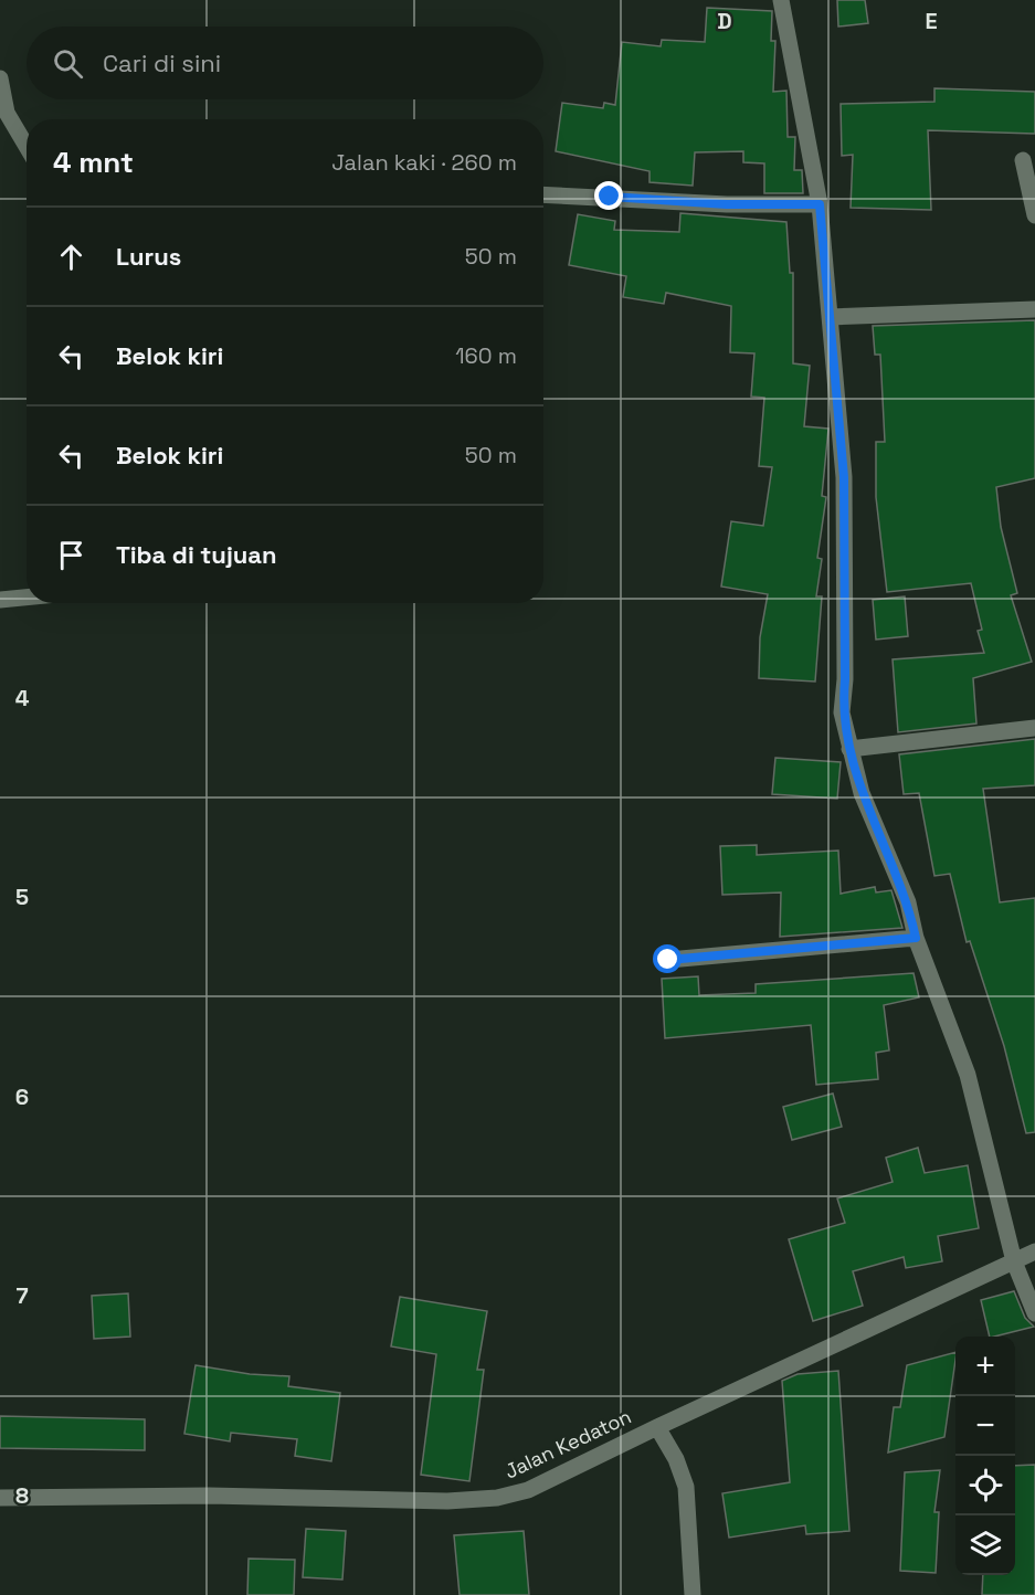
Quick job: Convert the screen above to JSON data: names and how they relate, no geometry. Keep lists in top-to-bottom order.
{
  "streets": {
    "street": ["Jalan Kedaton"]
  },
  "page": {
    "search": "Cari di sini",
    "heading": ["4 mnt", "Jalan kaki · 260 m"],
    "list": [
      ["Lurus", "50 m"],
      ["Belok kiri", "160 m"],
      ["Belok kiri", "50 m"],
      "Tiba di tujuan"
    ],
    "map_buttons": ["+", "−"]
  },
  "grid": {
    "columns": ["D", "E"],
    "rows": [
      "4",
      "5",
      "6",
      "7",
      "8"
    ]
  }
}
